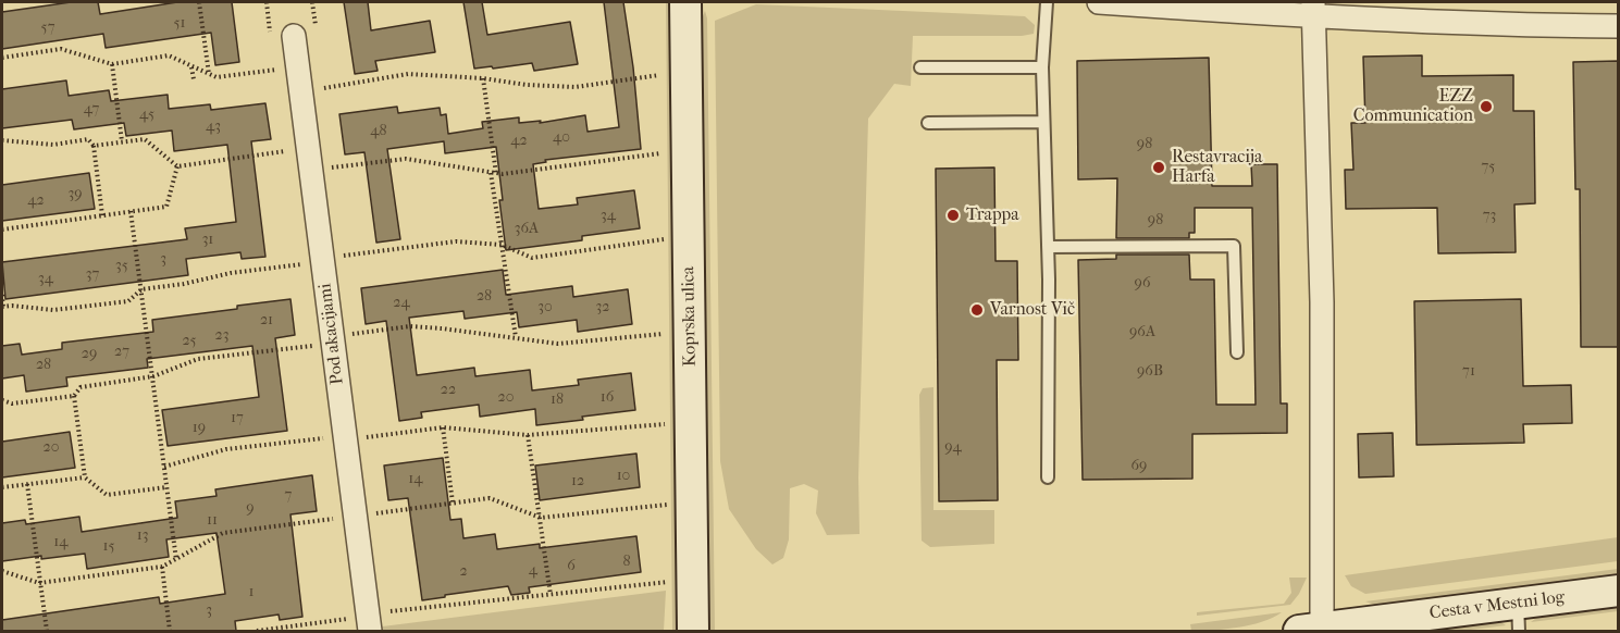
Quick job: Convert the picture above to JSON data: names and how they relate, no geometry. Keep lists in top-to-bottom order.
{
  "streets": {
    "street": ["Koprska ulica", "Pod akacijami", "Cesta v Mestni log"]
  },
  "places": [
    "EZZ Communication",
    "Restavracija Harfa",
    "Trappa",
    "Varnost Vič"
  ],
  "house_numbers": [
    "51",
    "57",
    "47",
    "45",
    "43",
    "48",
    "40",
    "42",
    "98",
    "75",
    "39",
    "42",
    "34",
    "73",
    "98",
    "36A",
    "31",
    "3",
    "35",
    "37",
    "34",
    "96",
    "28",
    "24",
    "30",
    "32",
    "21",
    "96A",
    "23",
    "25",
    "27",
    "29",
    "28",
    "96B",
    "71",
    "22",
    "20",
    "16",
    "18",
    "17",
    "19",
    "20",
    "94",
    "69",
    "10",
    "14",
    "12",
    "7",
    "9",
    "11",
    "13",
    "14",
    "15",
    "8",
    "6",
    "4",
    "2",
    "1",
    "3"
  ]
}
